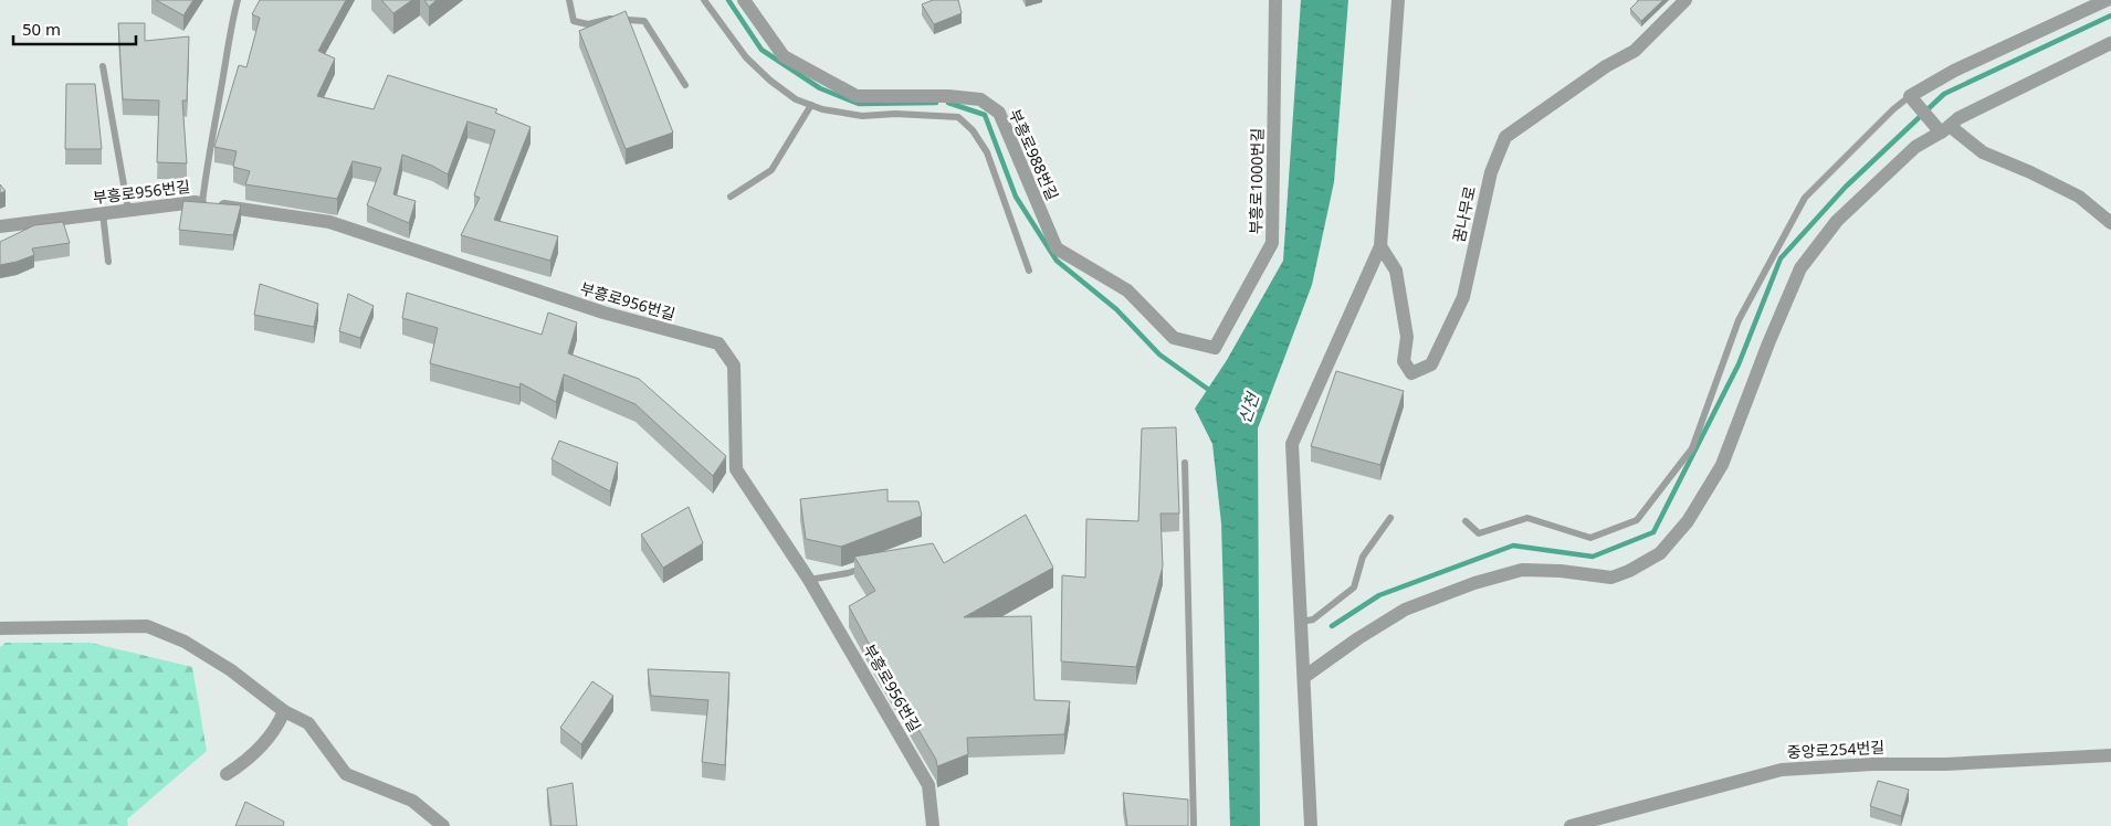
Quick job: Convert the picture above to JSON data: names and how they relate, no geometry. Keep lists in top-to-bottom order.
{
  "streets": {
    "street": [
      "부흥로988번길",
      "부흥로1000번길",
      "부흥로956번길",
      "꿈나무로",
      "중앙로254번길"
    ]
  },
  "crossings": [
    ["부흥로988번길", "부흥로1000번길"]
  ],
  "water": ["신천"],
  "scale_bar": "50 m"
}
